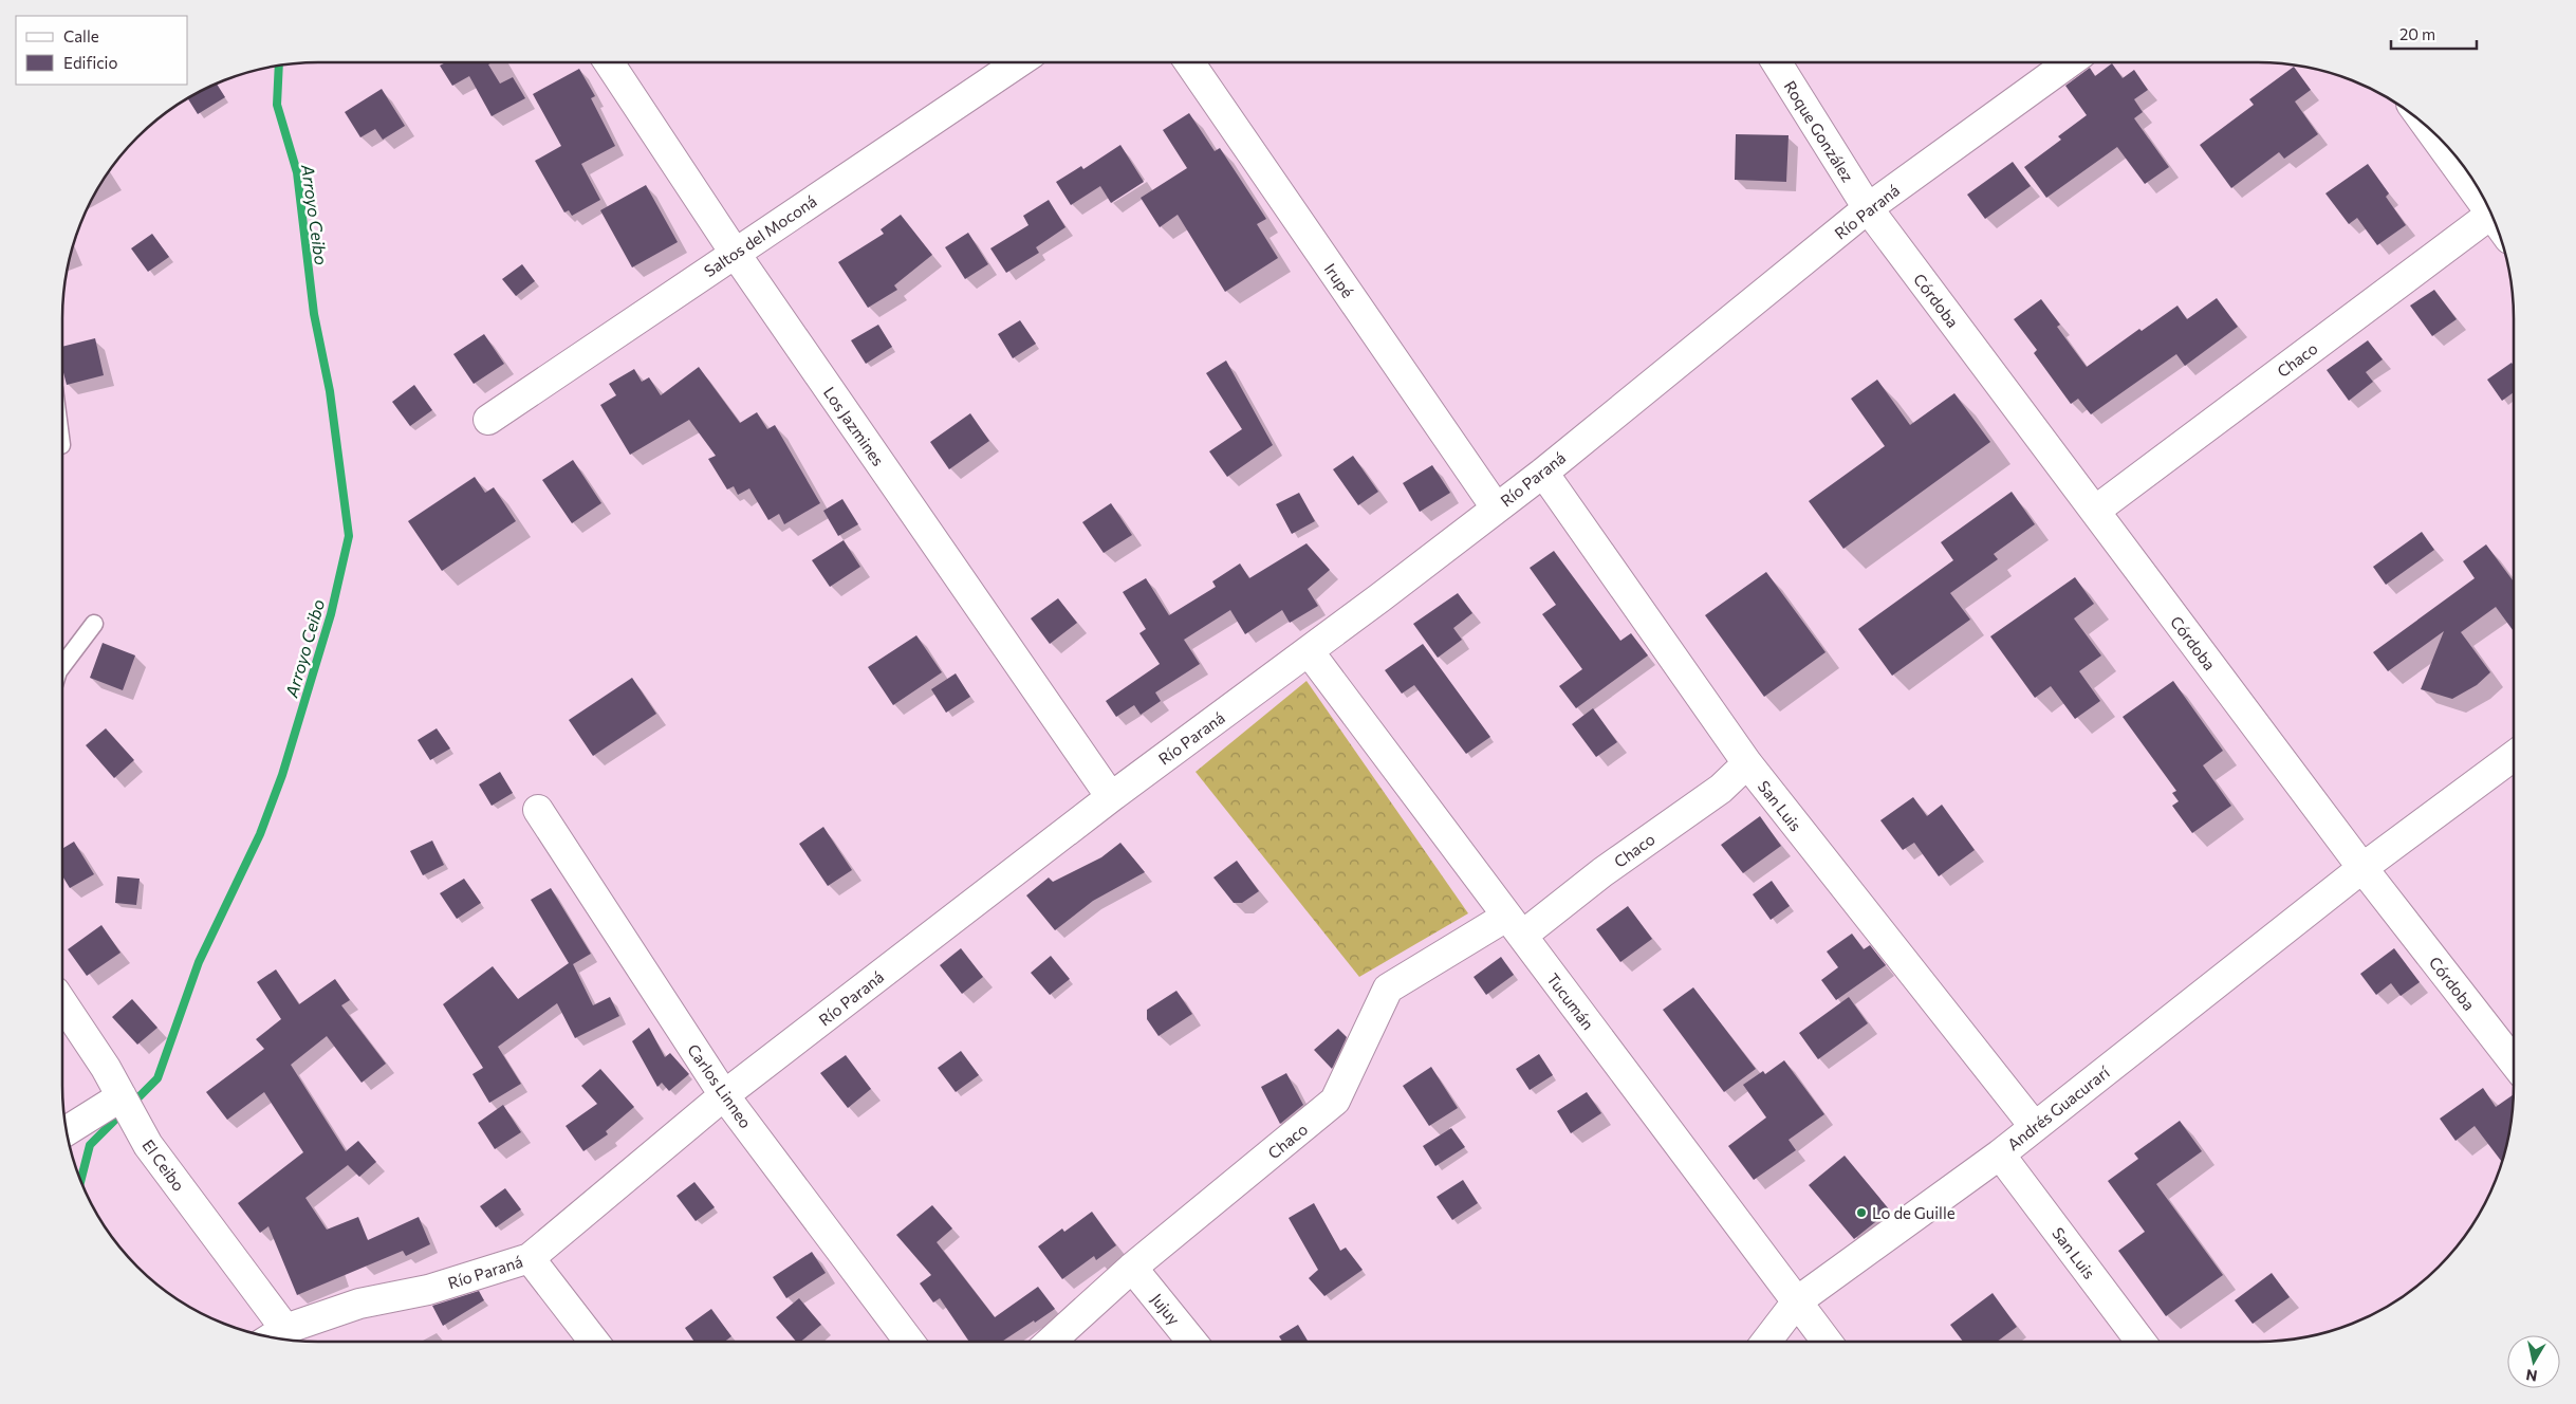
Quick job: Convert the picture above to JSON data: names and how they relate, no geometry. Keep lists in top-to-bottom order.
{
  "streets": {
    "street": [
      "Roque González",
      "Río Paraná",
      "Saltos del Moconá",
      "Irupé",
      "Córdoba",
      "Chaco",
      "Los Jazmines",
      "San Luis",
      "Tucumán",
      "Carlos Linneo",
      "Andrés Guacurarí",
      "El Ceibo",
      "Jujuy"
    ]
  },
  "crossings": [
    ["Roque González", "Río Paraná"],
    ["Roque González", "Córdoba"],
    ["Río Paraná", "Irupé"],
    ["Río Paraná", "Córdoba"],
    ["Río Paraná", "Los Jazmines"],
    ["Río Paraná", "San Luis"],
    ["Río Paraná", "Tucumán"],
    ["Río Paraná", "Carlos Linneo"],
    ["Río Paraná", "El Ceibo"],
    ["Saltos del Moconá", "Los Jazmines"],
    ["Córdoba", "Chaco"],
    ["Córdoba", "Andrés Guacurarí"],
    ["Chaco", "San Luis"],
    ["Chaco", "Tucumán"],
    ["Chaco", "Jujuy"],
    ["San Luis", "Andrés Guacurarí"],
    ["Tucumán", "Andrés Guacurarí"]
  ],
  "water": ["Arroyo Ceibo"],
  "places": ["Lo de Guille"],
  "legend": ["Calle", "Edificio"],
  "scale_bar": "20 m",
  "north": "bottom"
}
